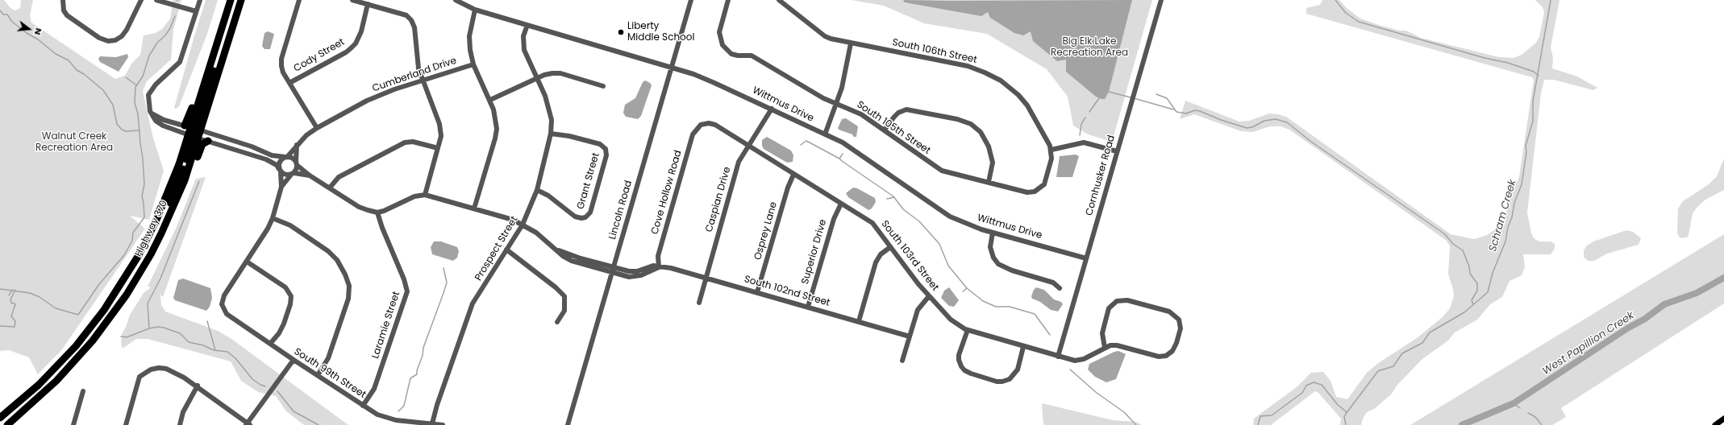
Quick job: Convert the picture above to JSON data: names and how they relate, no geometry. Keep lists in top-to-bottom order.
{
  "streets": {
    "highway": ["Highway 370"],
    "street": [
      "South 106th Street",
      "Cody Street",
      "Cumberland Drive",
      "Wittmus Drive",
      "South 105th Street",
      "Cornhusker Road",
      "Grant Street",
      "Cove Hollow Road",
      "Caspian Drive",
      "Lincoln Road",
      "Osprey Lane",
      "Prospect Street",
      "Superior Drive",
      "South 103rd Street",
      "South 102nd Street",
      "Laramie Street",
      "South 99th Street"
    ]
  },
  "crossings": [
    ["South 106th Street", "South 105th Street"],
    ["Wittmus Drive", "Cornhusker Road"],
    ["Wittmus Drive", "Caspian Drive"],
    ["Wittmus Drive", "Lincoln Road"],
    ["Wittmus Drive", "Prospect Street"],
    ["Cornhusker Road", "South 103rd Street"],
    ["Grant Street", "Prospect Street"],
    ["Cove Hollow Road", "South 103rd Street"],
    ["Cove Hollow Road", "South 102nd Street"],
    ["Caspian Drive", "South 103rd Street"],
    ["Caspian Drive", "South 102nd Street"],
    ["Osprey Lane", "South 103rd Street"],
    ["Osprey Lane", "South 102nd Street"],
    ["Prospect Street", "South 99th Street"],
    ["Superior Drive", "South 103rd Street"],
    ["Superior Drive", "South 102nd Street"],
    ["Laramie Street", "South 99th Street"]
  ],
  "water": ["Schram Creek", "West Papillion Creek"],
  "parks": ["Big Elk Lake Recreation Area", "Walnut Creek Recreation Area"],
  "places": ["Liberty Middle School"],
  "north": "right"
}
